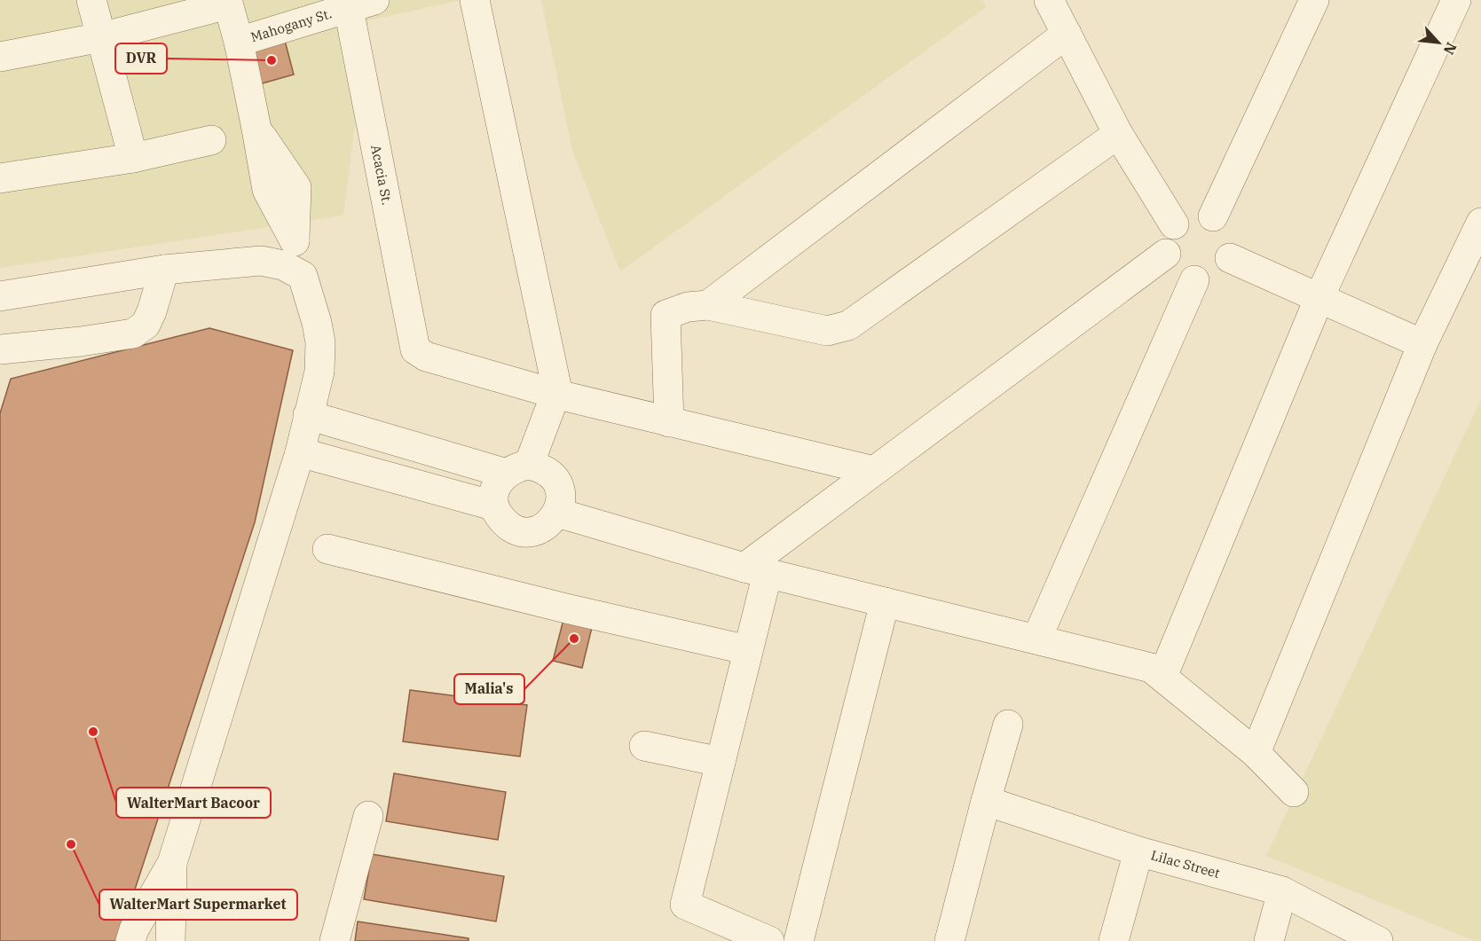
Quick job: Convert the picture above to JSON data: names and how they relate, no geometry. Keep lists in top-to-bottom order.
{
  "streets": {
    "street": ["Mahogany St.", "Acacia St.", "Lilac Street"]
  },
  "crossings": [
    ["Mahogany St.", "Acacia St."]
  ],
  "places": [
    "DVR",
    "Malia's",
    "WalterMart Bacoor",
    "WalterMart Supermarket"
  ],
  "north": "bottom right"
}
